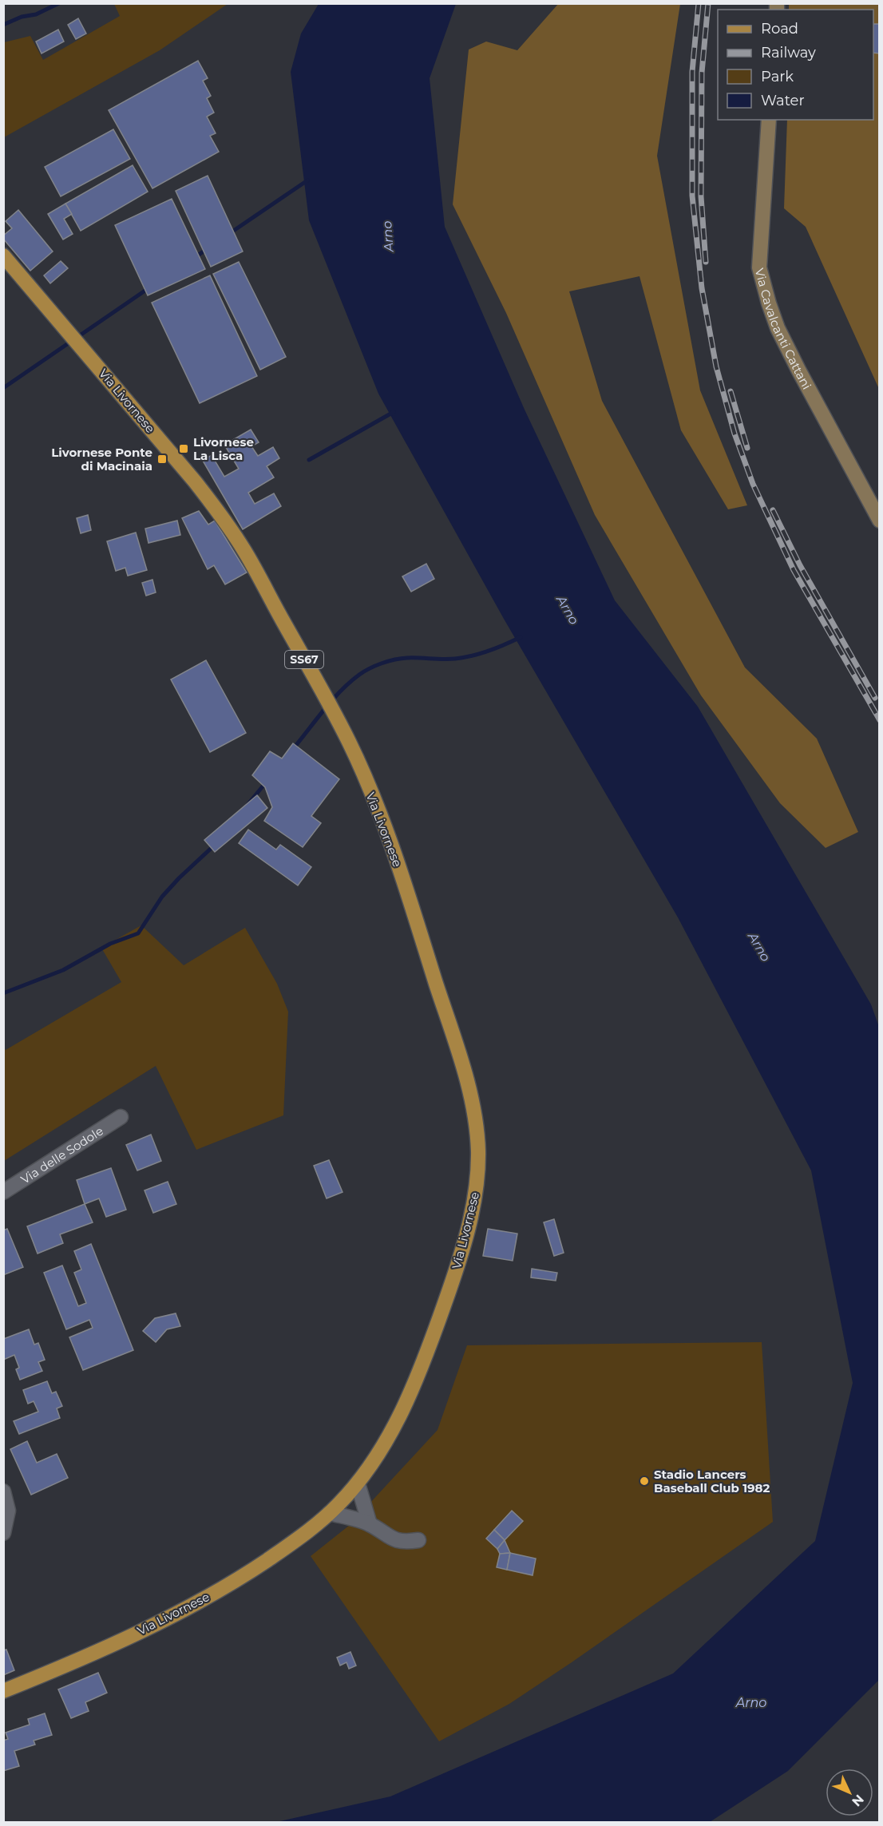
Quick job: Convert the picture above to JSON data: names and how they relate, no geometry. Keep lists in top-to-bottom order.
{
  "streets": {
    "main road": ["Via Livornese", "SS67"],
    "street": ["Via Cavalcanti Cattani", "Via delle Sodole"]
  },
  "water": ["Arno"],
  "places": {
    "transit": ["Livornese La Lisca", "Livornese Ponte di Macinaia"],
    "other": ["Stadio Lancers Baseball Club 1982"]
  },
  "legend": [
    "Road",
    "Railway",
    "Park",
    "Water"
  ],
  "north": "bottom right"
}
